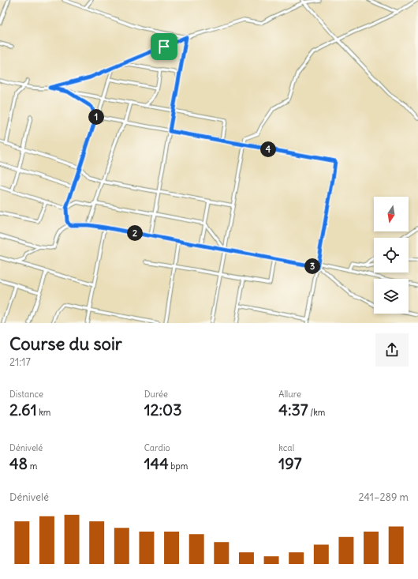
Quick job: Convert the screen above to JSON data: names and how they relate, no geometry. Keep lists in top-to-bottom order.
{
  "north": "bottom",
  "page": {
    "pins": [
      "1",
      "4",
      "2",
      "3"
    ],
    "heading": ["Course du soir", "21:17"],
    "stats": [
      ["Distance", "2.61 km"],
      ["Durée", "12:03"],
      ["Allure", "4:37 /km"],
      ["Dénivelé", "48 m"],
      ["Cardio", "144 bpm"],
      ["kcal", "197"]
    ],
    "chart": ["Dénivelé", "241–289 m"]
  }
}
